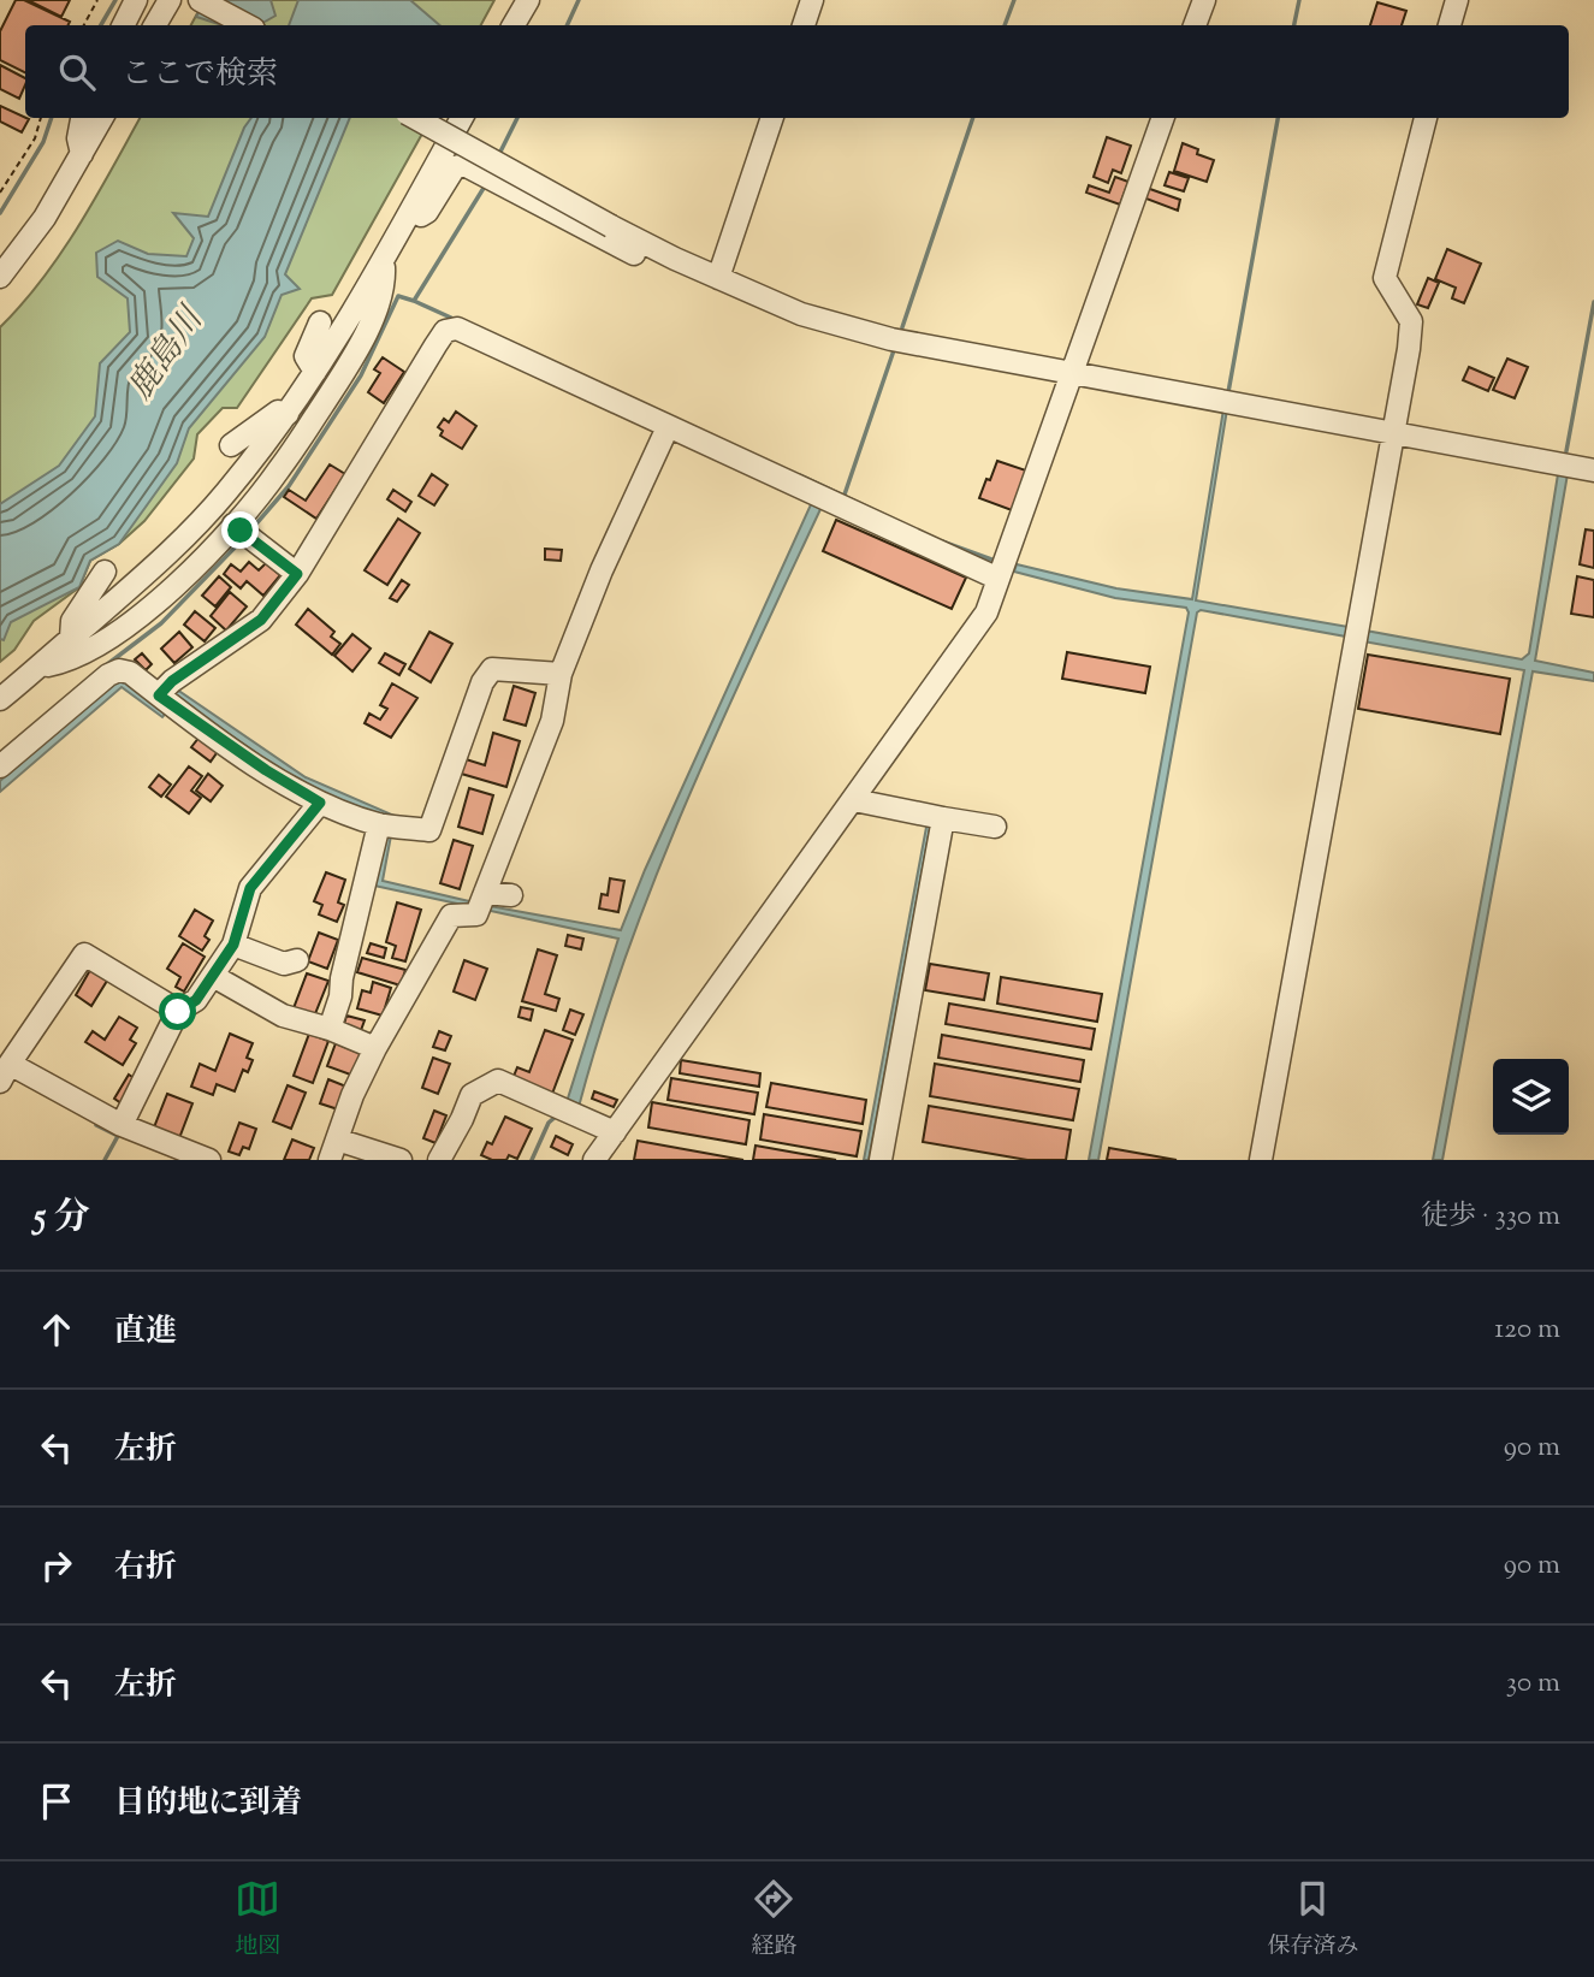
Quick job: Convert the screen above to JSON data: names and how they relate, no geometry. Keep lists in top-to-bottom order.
{
  "water": ["鹿島川"],
  "page": {
    "search": "ここで検索",
    "heading": ["5 分", "徒歩 · 330 m"],
    "list": [
      ["直進", "120 m"],
      ["左折", "90 m"],
      ["右折", "90 m"],
      ["左折", "30 m"],
      "目的地に到着"
    ],
    "nav": ["地図", "経路", "保存済み"]
  }
}
